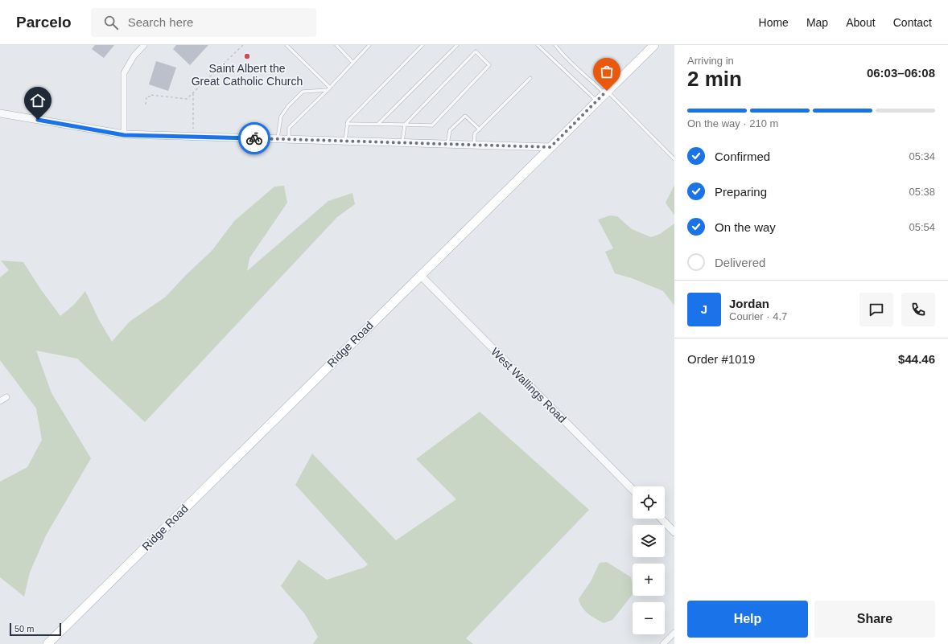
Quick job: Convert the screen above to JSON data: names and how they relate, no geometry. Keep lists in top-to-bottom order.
{
  "streets": {
    "main road": ["Ridge Road"],
    "street": ["West Wallings Road"]
  },
  "crossings": [
    ["Ridge Road", "West Wallings Road"]
  ],
  "places": ["Saint Albert the Great Catholic Church"],
  "scale_bar": "50 m",
  "page": {
    "header": "Parcelo",
    "search": "Search here",
    "nav": [
      "Home",
      "Map",
      "About",
      "Contact"
    ],
    "heading": ["2 min", "Arriving in", "06:03–06:08"],
    "panel": [
      "Jordan",
      "Courier · 4.7",
      "Order #1019",
      "$44.46"
    ],
    "bar": "On the way · 210 m",
    "list": [
      ["Confirmed", "05:34"],
      ["Preparing", "05:38"],
      ["On the way", "05:54"],
      "Delivered"
    ],
    "round": "J",
    "map_buttons": ["+", "−"],
    "buttons": ["Help", "Share"],
    "scale": "50 m"
  }
}
